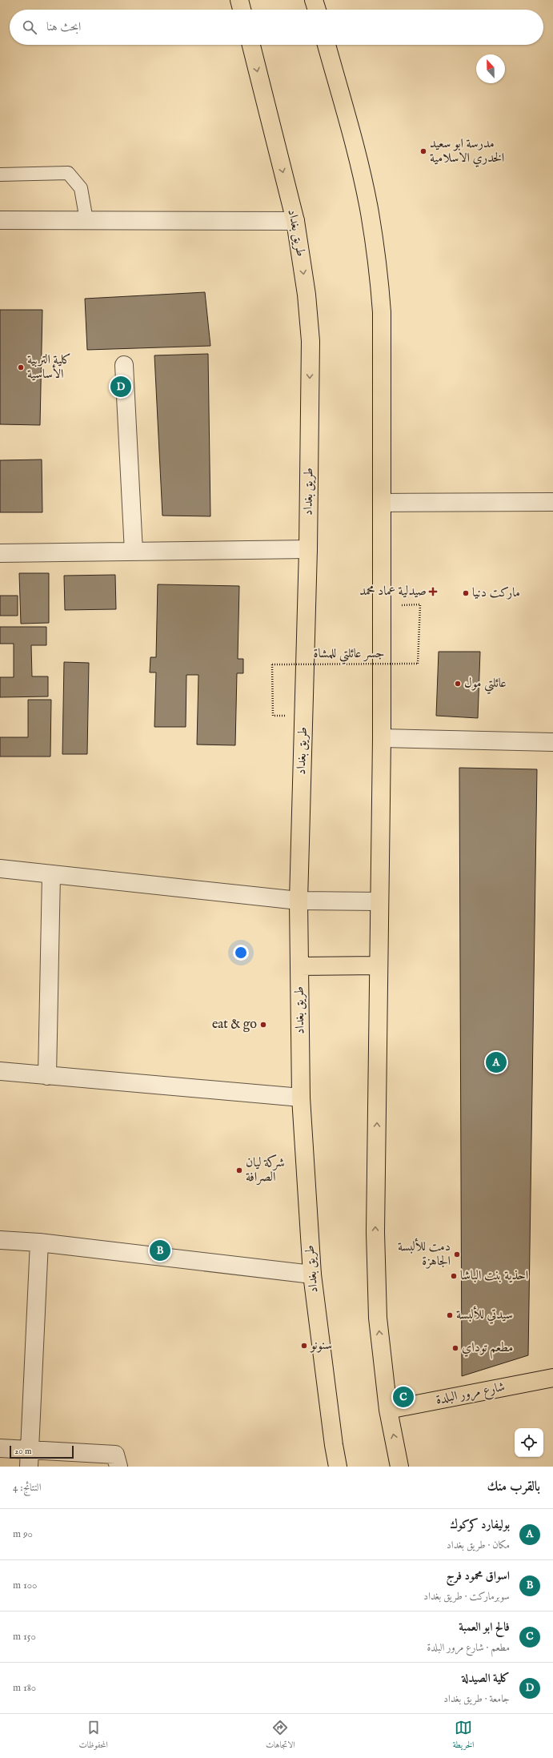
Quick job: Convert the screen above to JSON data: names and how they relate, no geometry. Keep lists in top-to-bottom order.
{
  "streets": {
    "main road": ["طريق بغداد", "شارع مرور البلدة"],
    "path": ["جسر عائلتي للمشاة"]
  },
  "places": {
    "other": [
      "مدرسة ابو سعيد الخدري الاسلامية",
      "كلية التربية الأساسية",
      "ماركت دنيا",
      "عائلتي مول",
      "eat & go",
      "شركة ليان الصرافة",
      "دمت للألبسة الجاهزة",
      "احذية بنت الباشا",
      "سيدتي للألبسة",
      "سنونو",
      "مطعم توداي"
    ],
    "health": ["صيدلية عماد محمد"]
  },
  "scale_bar": "20 m",
  "north": "top",
  "page": {
    "search": "ابحث هنا",
    "pins": [
      "D",
      "A",
      "B",
      "C"
    ],
    "scale": "20 m",
    "heading": ["بالقرب منك", "النتائج: 4"],
    "list": [
      {
        "mark": "A",
        "name": "بوليفارد كركوك",
        "note": "مكان · طريق بغداد",
        "value": "90 m"
      },
      {
        "mark": "B",
        "name": "اسواق محمود فرج",
        "note": "سوبرماركت · طريق بغداد",
        "value": "100 m"
      },
      {
        "mark": "C",
        "name": "فالح ابو العمبة",
        "note": "مطعم · شارع مرور البلدة",
        "value": "150 m"
      },
      {
        "mark": "D",
        "name": "كلية الصيدلة",
        "note": "جامعة · طريق بغداد",
        "value": "180 m"
      }
    ],
    "nav": ["الخريطة", "الاتجاهات", "المحفوظات"]
  }
}
